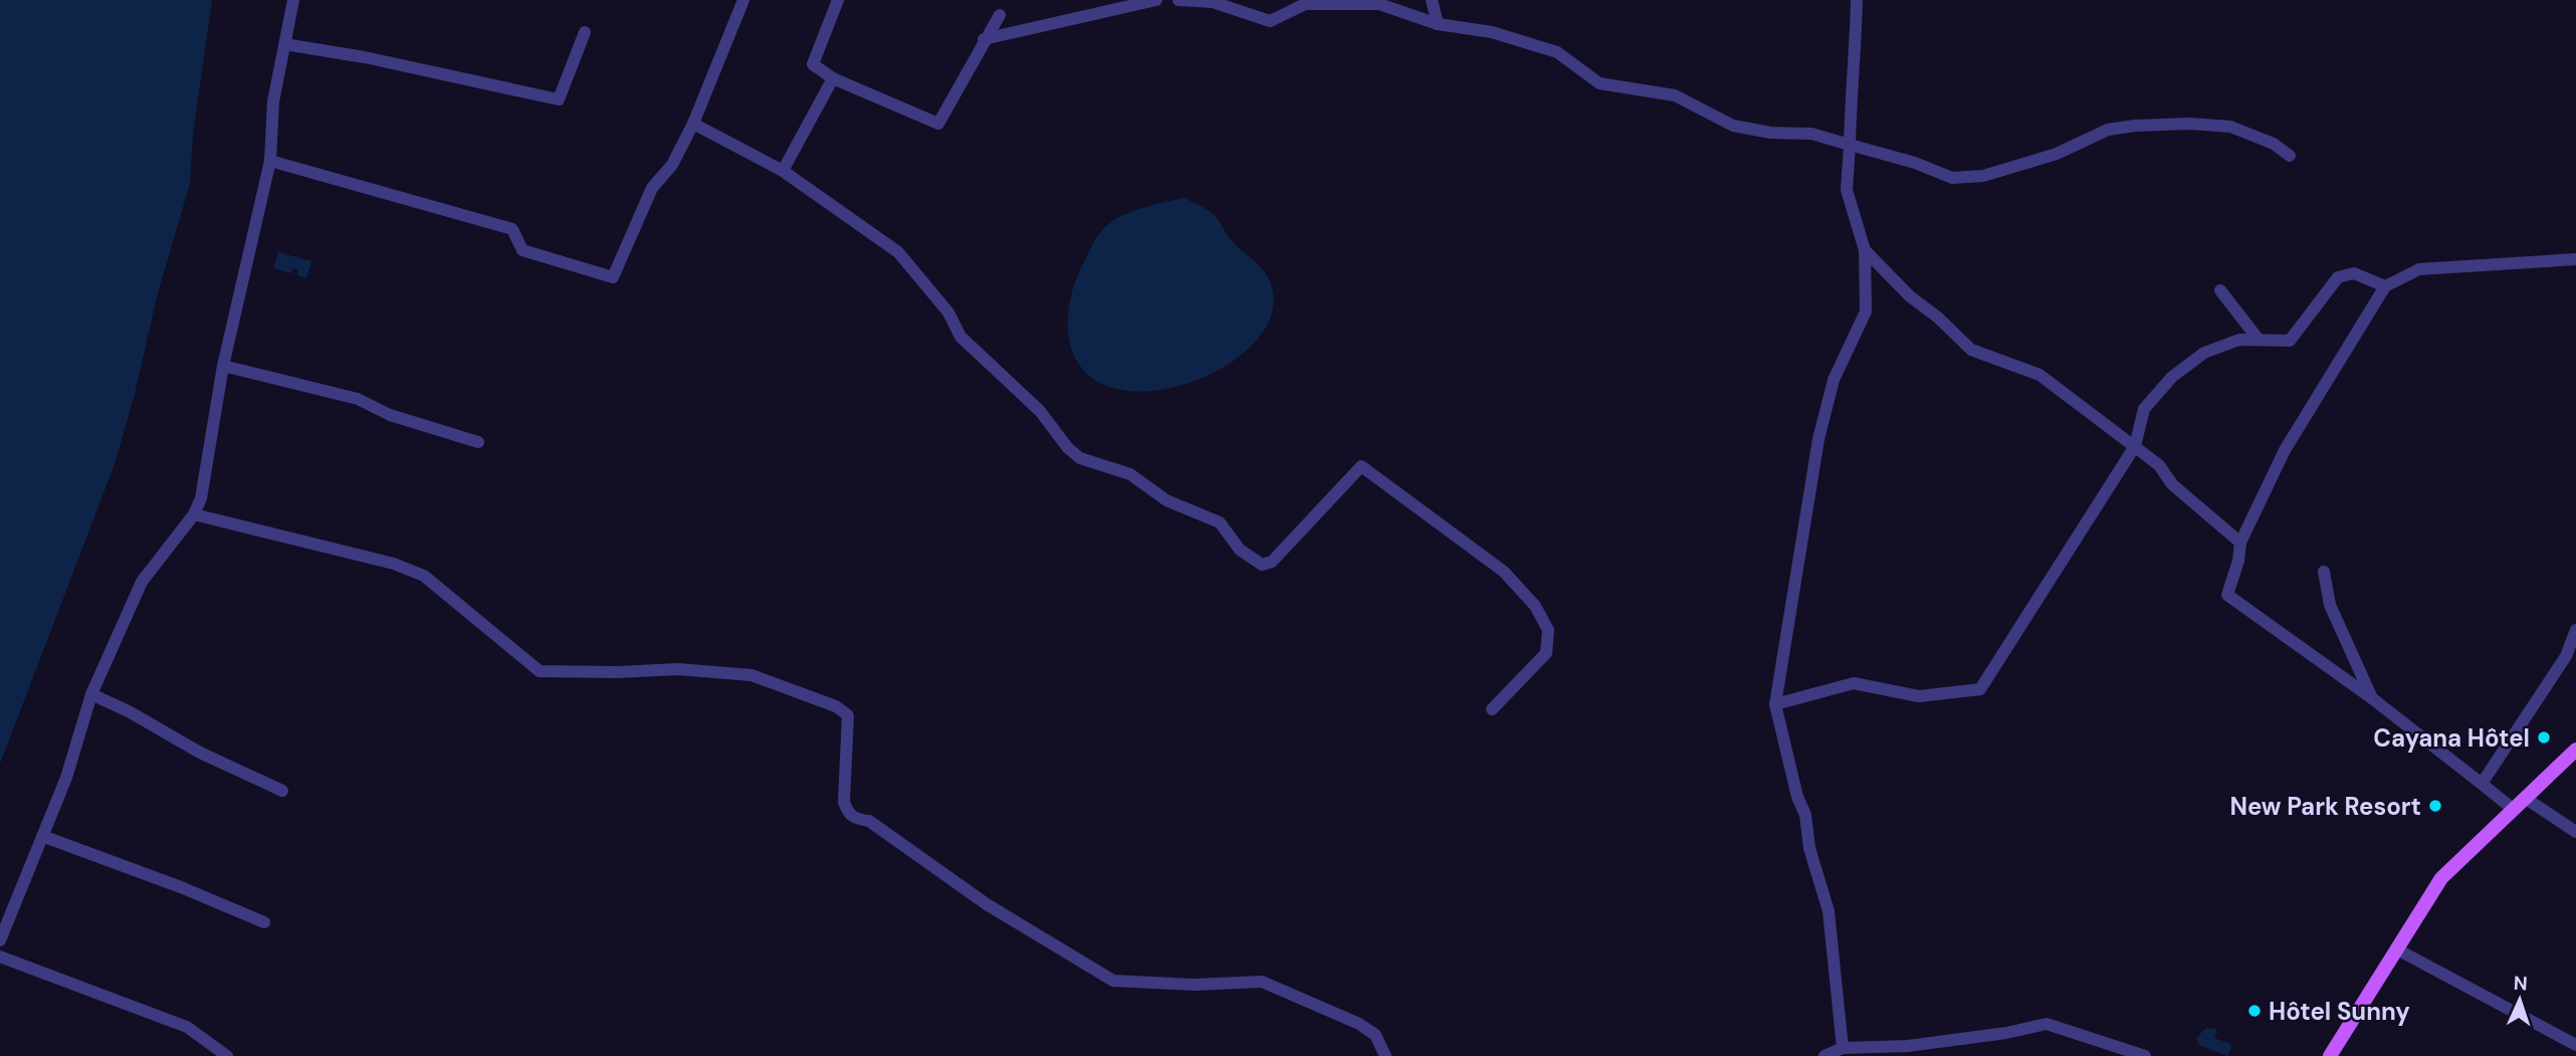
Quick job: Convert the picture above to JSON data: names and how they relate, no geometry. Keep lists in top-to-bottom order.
{
  "places": ["Cayana Hôtel", "New Park Resort", "Hôtel Sunny"],
  "north": "top"
}
